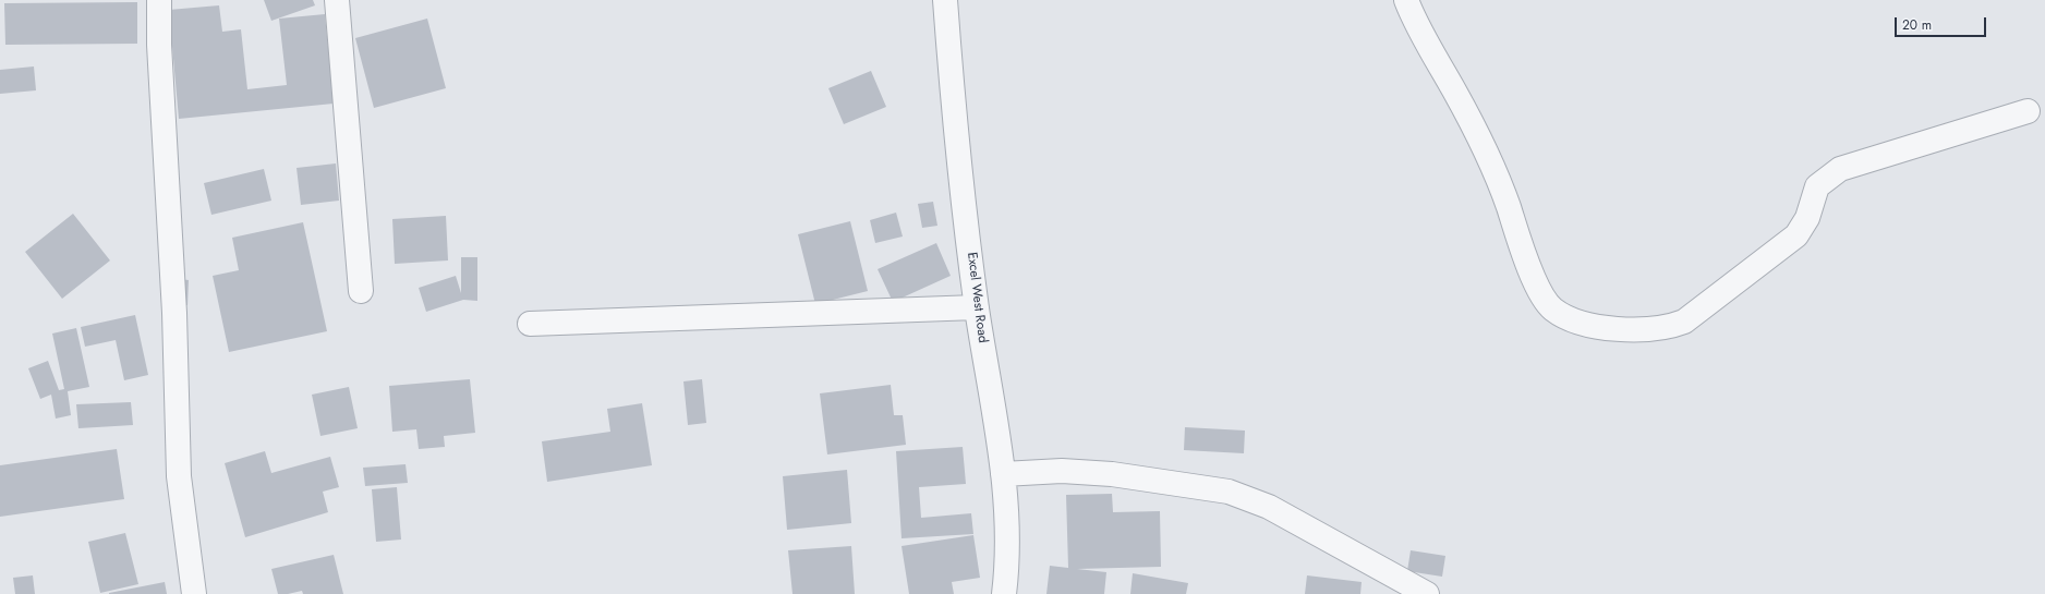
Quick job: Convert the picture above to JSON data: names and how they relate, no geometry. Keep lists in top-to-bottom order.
{
  "streets": {
    "street": ["Excel West Road"]
  },
  "scale_bar": "20 m"
}
